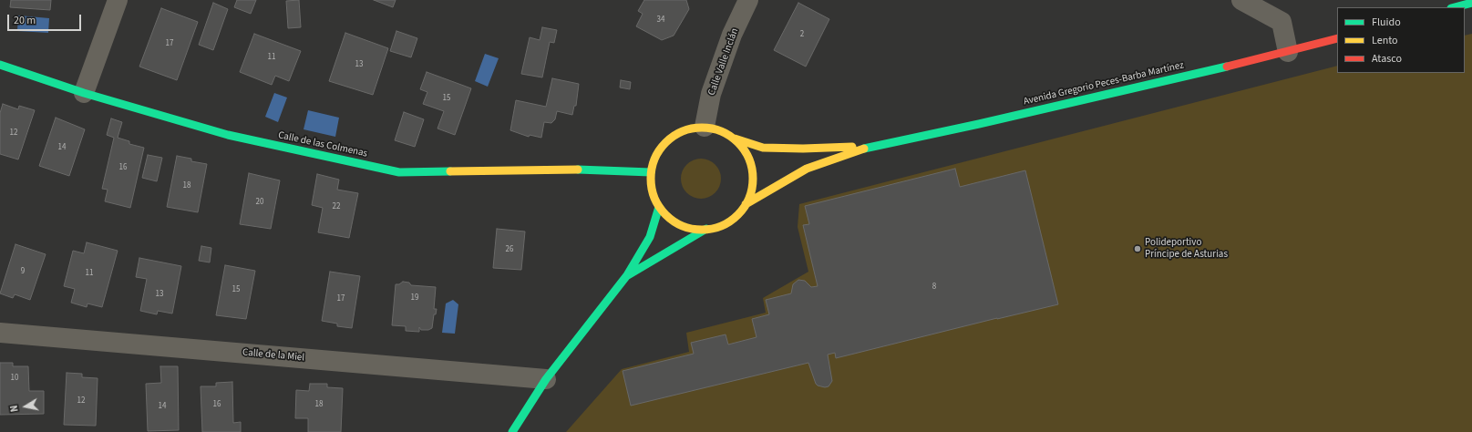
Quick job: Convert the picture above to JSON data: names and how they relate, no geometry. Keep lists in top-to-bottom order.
{
  "streets": {
    "street": [
      "Calle Valle Inclán",
      "Avenida Gregorio Peces-Barba Martínez",
      "Calle de las Colmenas",
      "Calle de la Miel"
    ]
  },
  "crossings": [
    ["Calle Valle Inclán", "Avenida Gregorio Peces-Barba Martínez"],
    ["Calle Valle Inclán", "Calle de las Colmenas"],
    ["Avenida Gregorio Peces-Barba Martínez", "Calle de las Colmenas"]
  ],
  "places": ["Polideportivo Príncipe de Asturias"],
  "house_numbers": [
    "34",
    "2",
    "17",
    "11",
    "13",
    "15",
    "12",
    "14",
    "16",
    "18",
    "20",
    "22",
    "26",
    "9",
    "11",
    "8",
    "15",
    "13",
    "19",
    "17",
    "10",
    "12",
    "16",
    "18",
    "14"
  ],
  "legend": ["Fluido", "Lento", "Atasco"],
  "scale_bar": "20 m",
  "north": "left"
}
